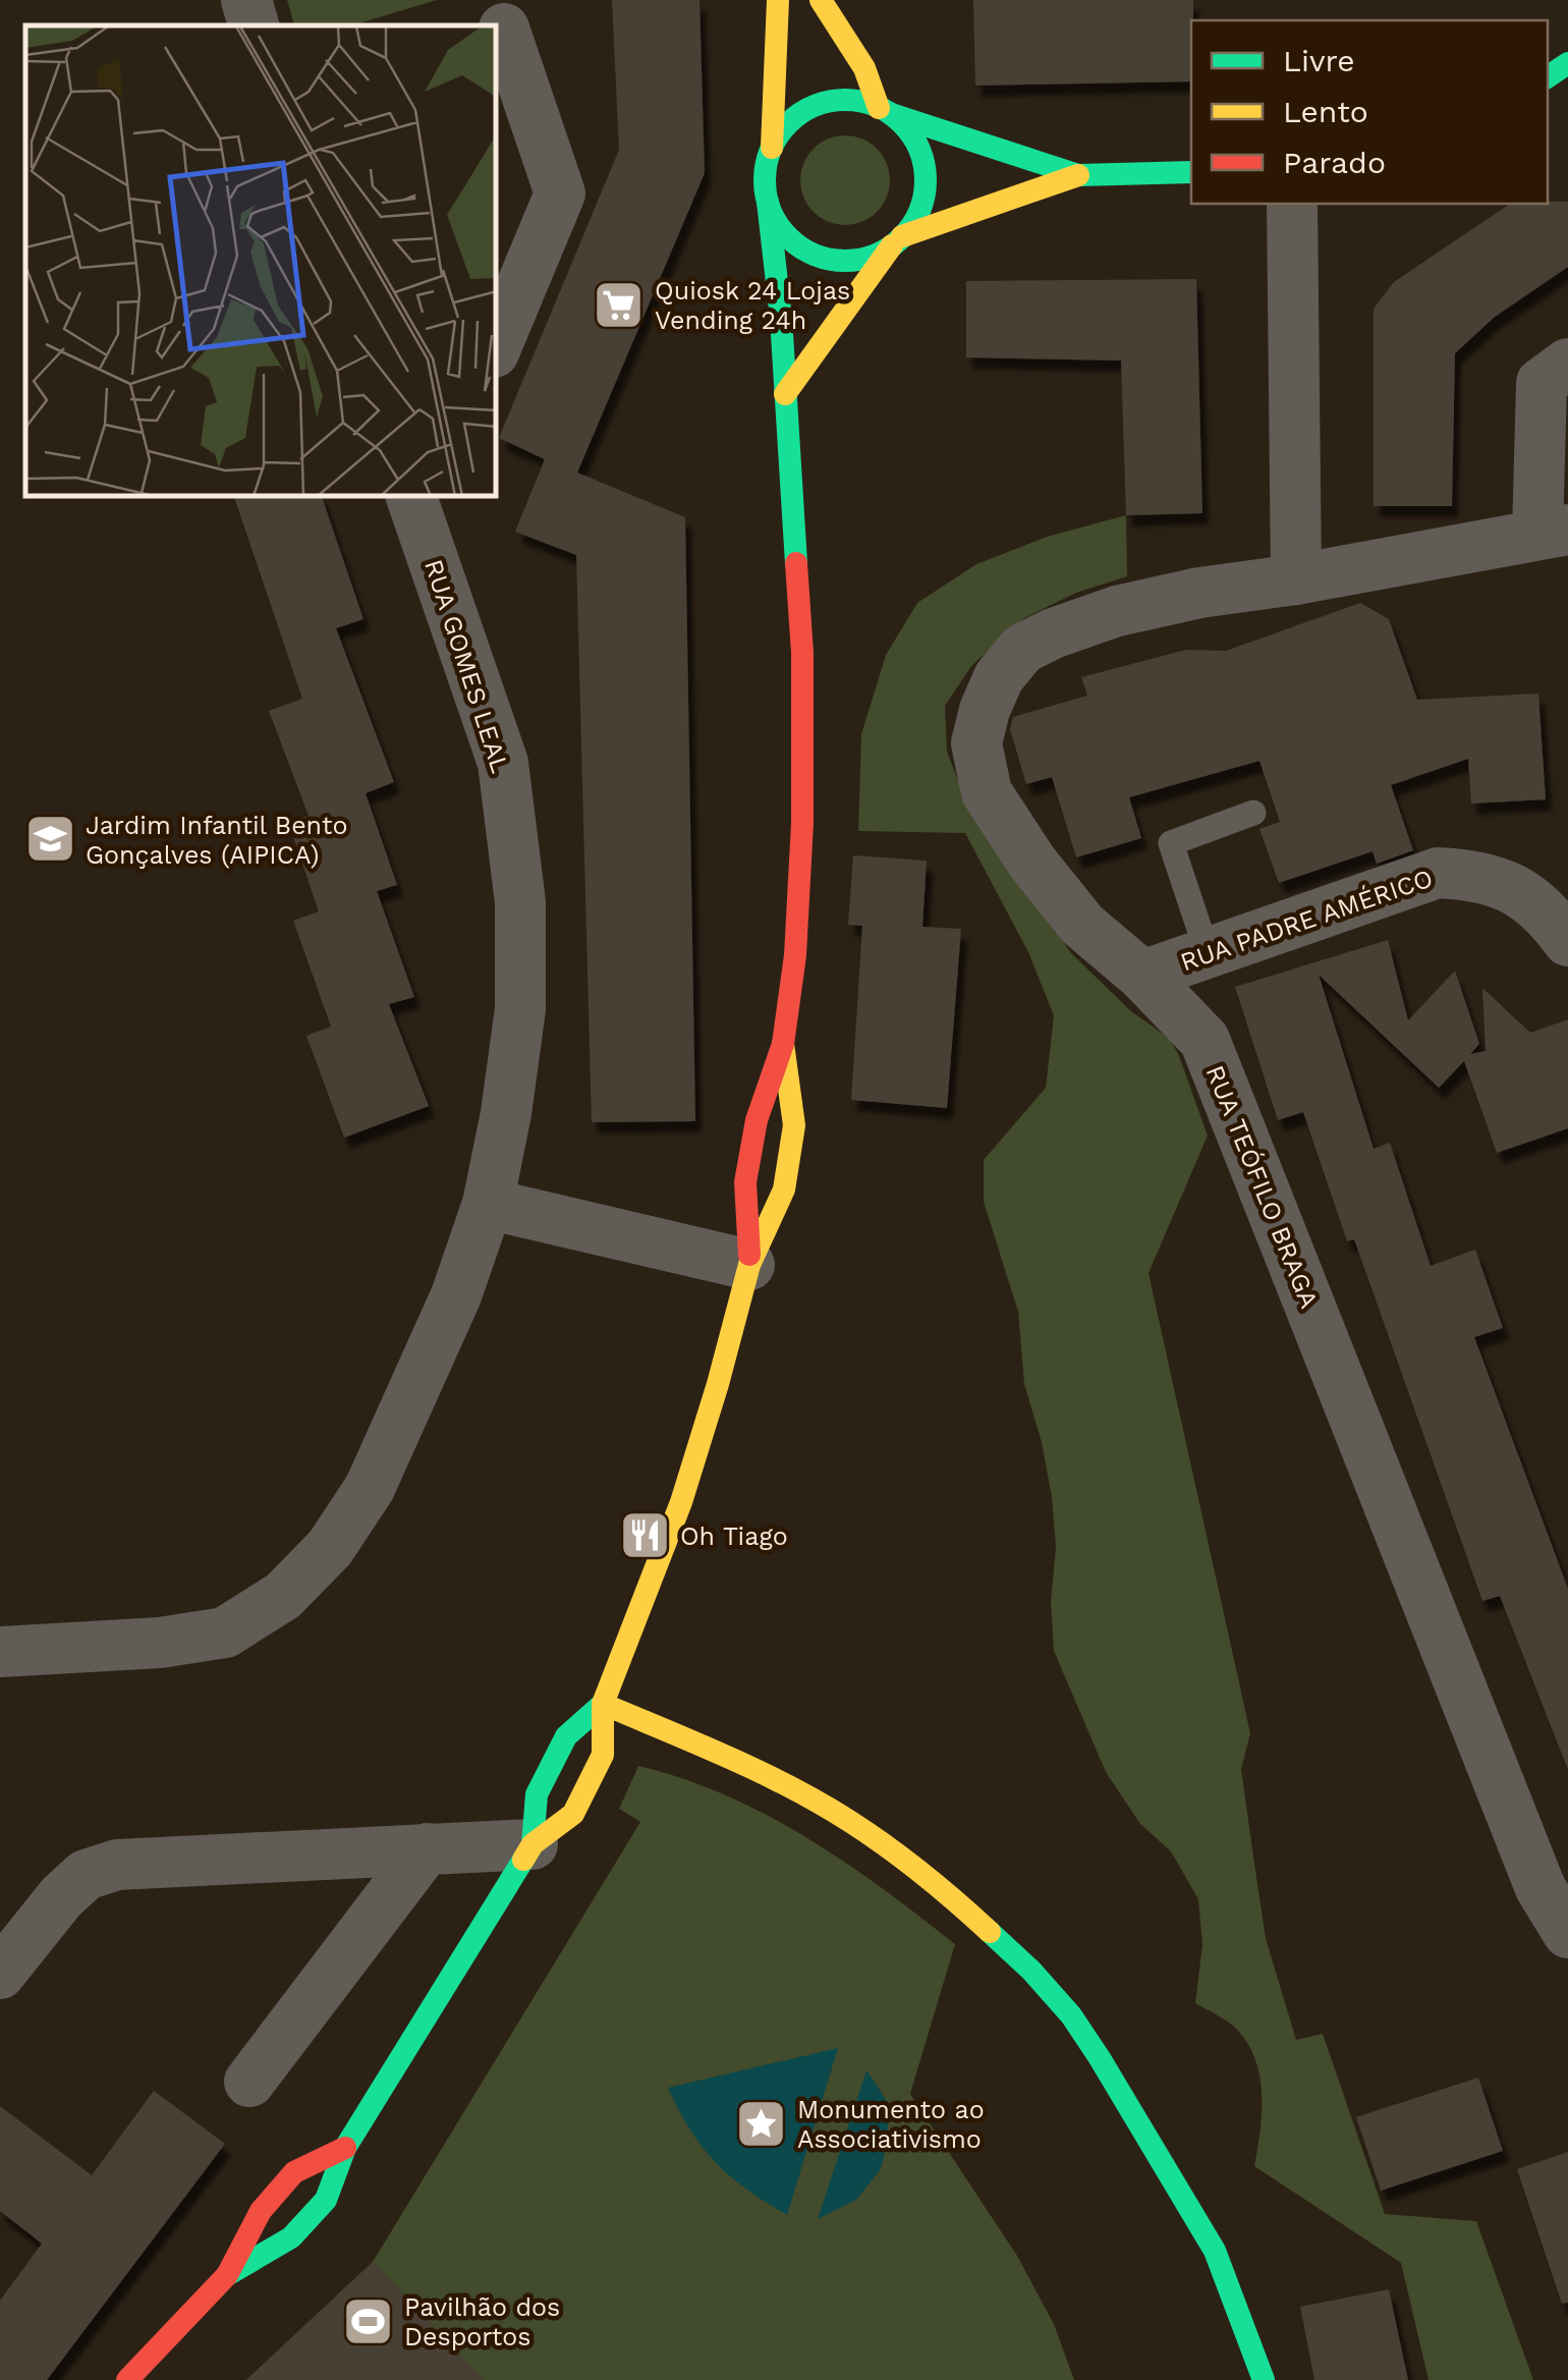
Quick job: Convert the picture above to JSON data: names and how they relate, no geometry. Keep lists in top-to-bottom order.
{
  "streets": {
    "street": ["RUA GOMES LEAL", "RUA PADRE AMÉRICO", "RUA TEÓFILO BRAGA"]
  },
  "crossings": [
    ["RUA PADRE AMÉRICO", "RUA TEÓFILO BRAGA"]
  ],
  "places": {
    "supermarket": ["Quiosk 24 Lojas Vending 24h"],
    "school or university": ["Jardim Infantil Bento Gonçalves (AIPICA)"],
    "restaurant": ["Oh Tiago"],
    "place": ["Monumento ao Associativismo"],
    "sports": ["Pavilhão dos Desportos"]
  },
  "legend": ["Livre", "Lento", "Parado"]
}
